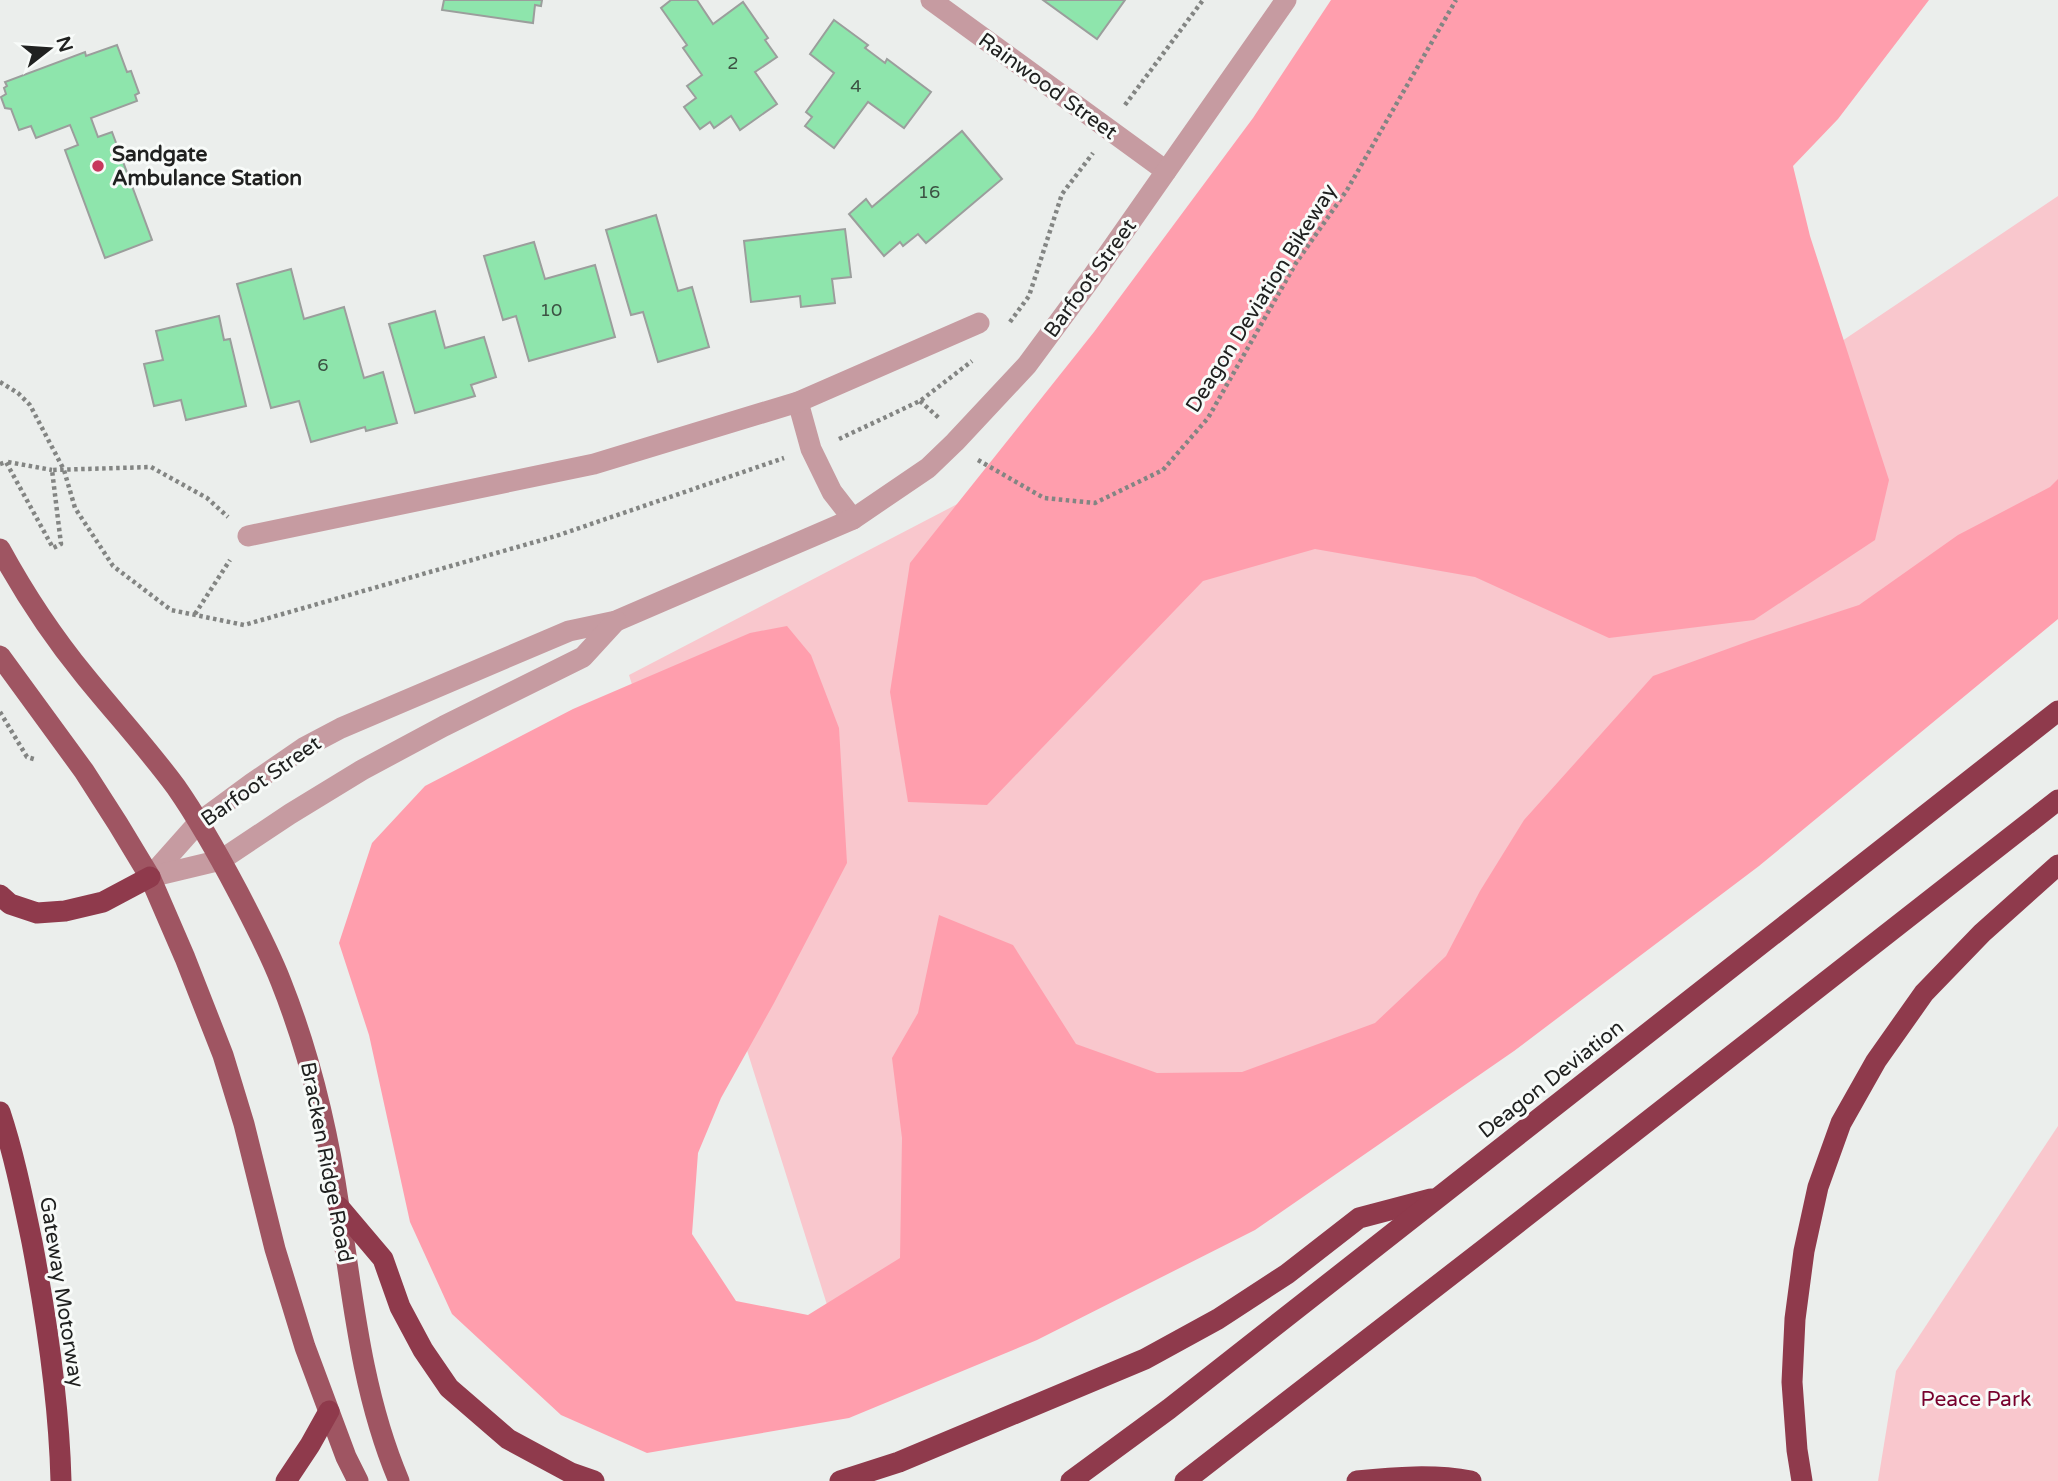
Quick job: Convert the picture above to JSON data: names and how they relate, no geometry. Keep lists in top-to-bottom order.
{
  "streets": {
    "highway": ["Deagon Deviation", "Gateway Motorway"],
    "main road": ["Bracken Ridge Road"],
    "street": ["Rainwood Street", "Barfoot Street"],
    "path": ["Deagon Deviation Bikeway"]
  },
  "crossings": [
    ["Rainwood Street", "Barfoot Street"],
    ["Barfoot Street", "Bracken Ridge Road"]
  ],
  "parks": ["Peace Park"],
  "places": ["Sandgate Ambulance Station"],
  "house_numbers": [
    "2",
    "4",
    "16",
    "10",
    "6"
  ],
  "north": "right"
}
